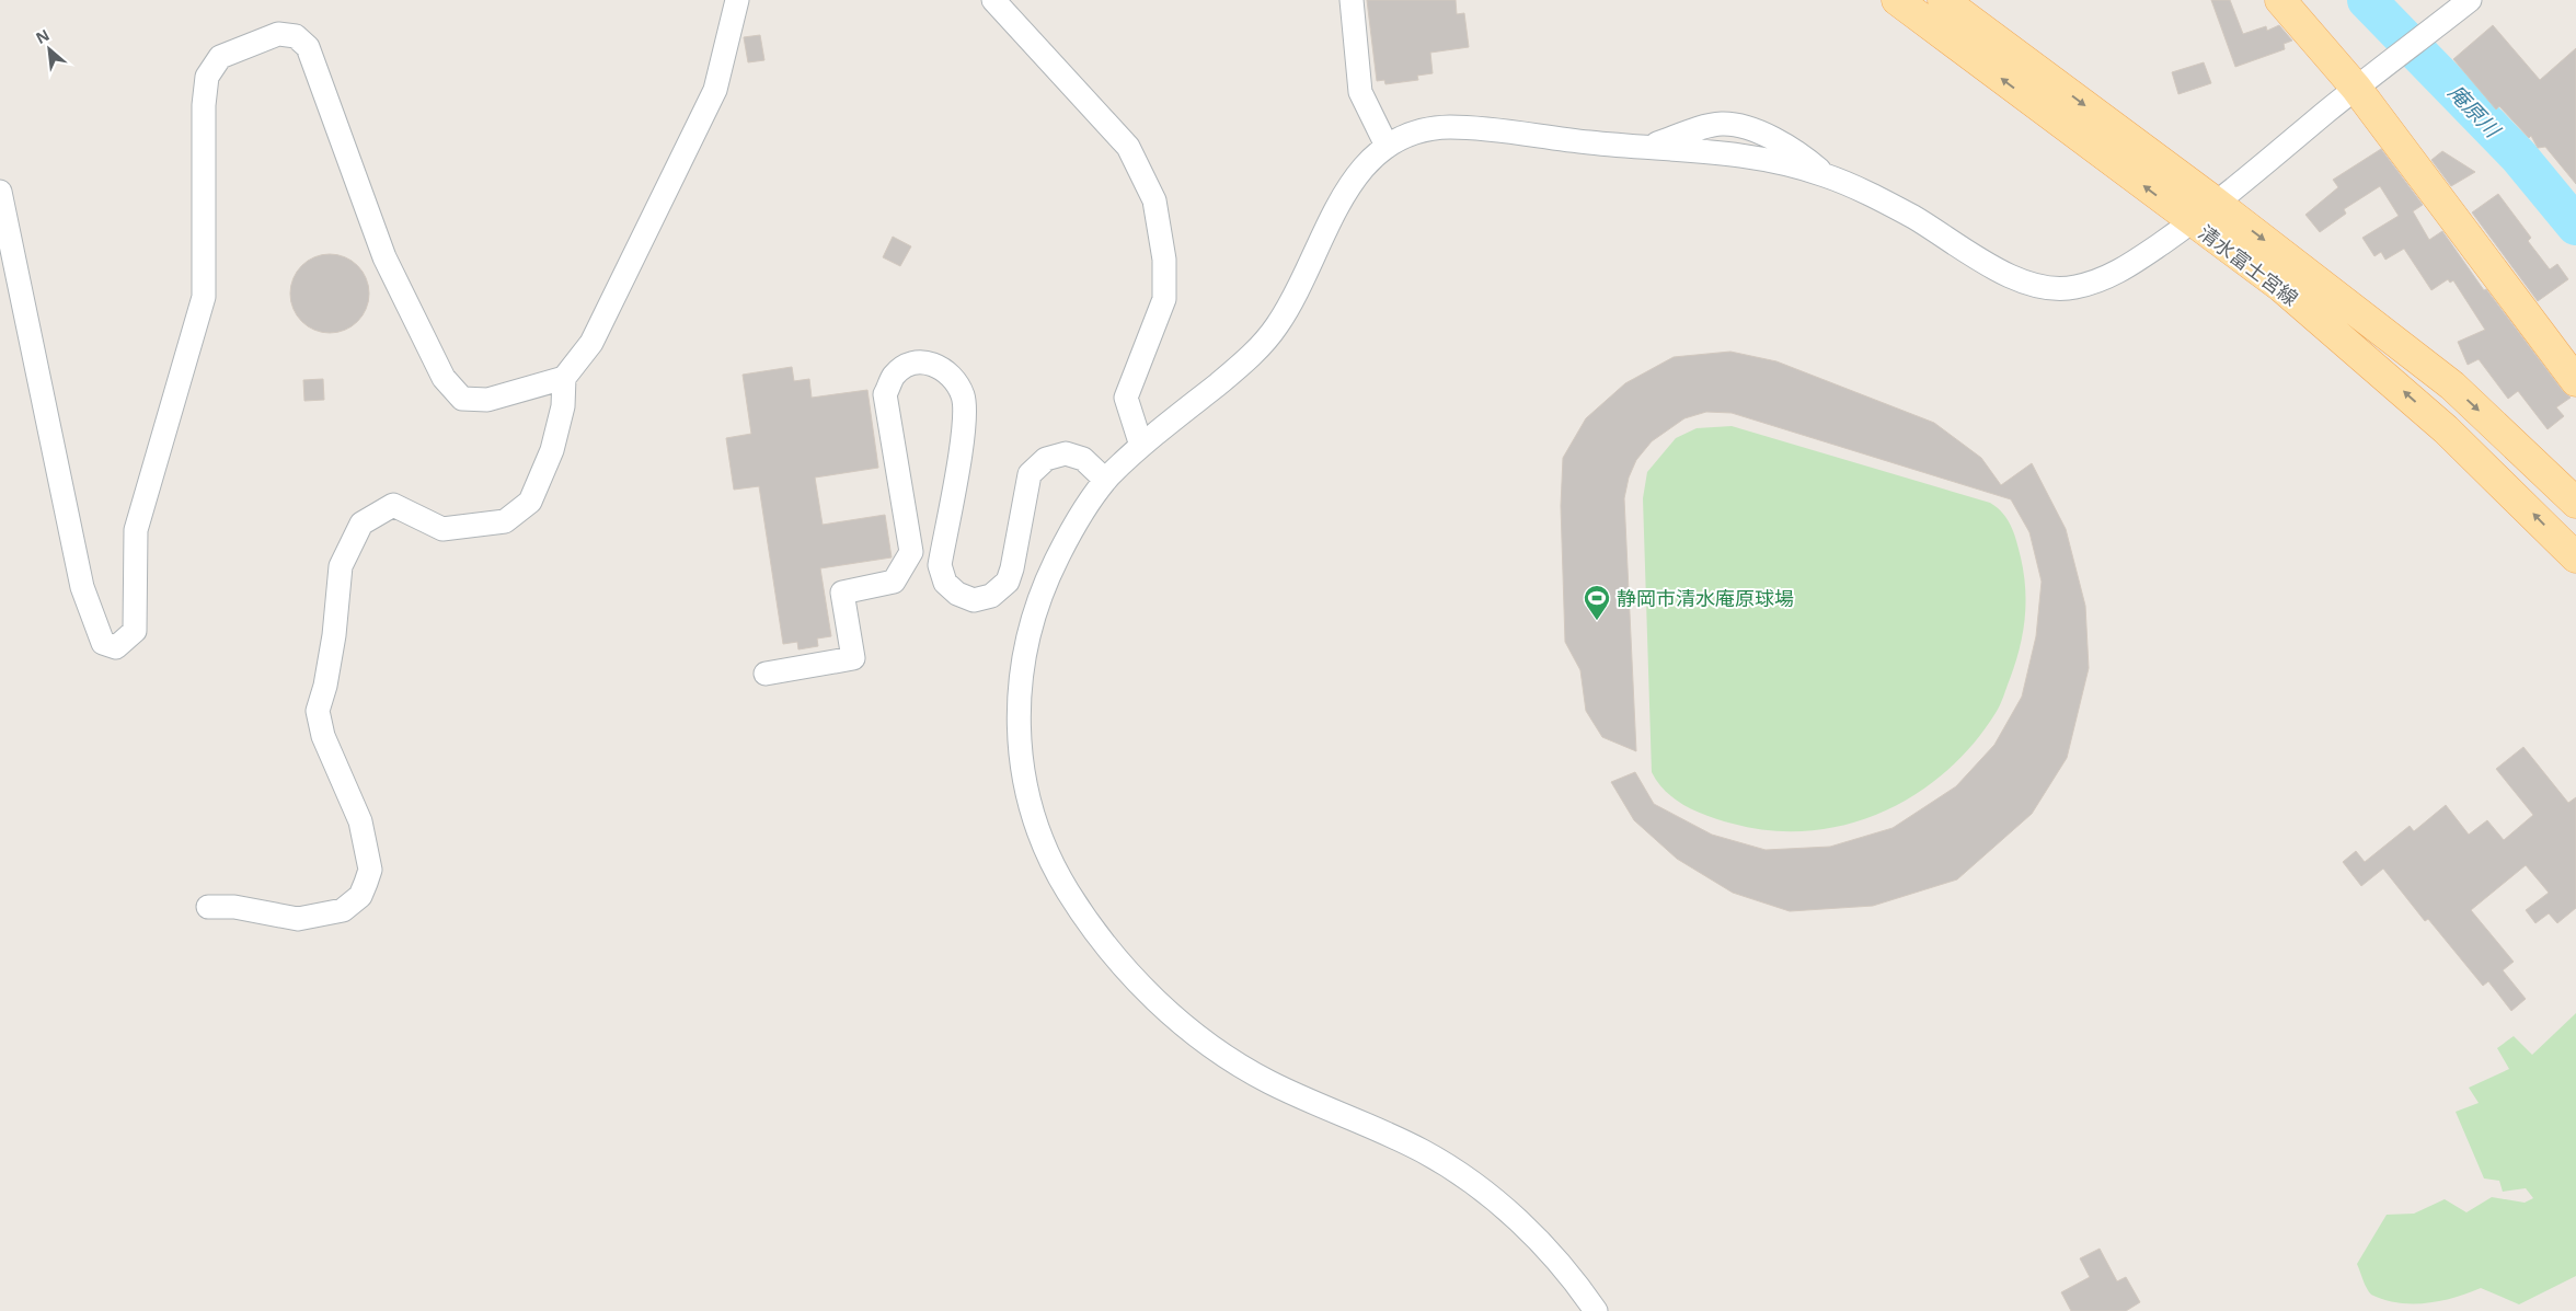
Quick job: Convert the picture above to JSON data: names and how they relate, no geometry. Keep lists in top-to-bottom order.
{
  "streets": {
    "main road": ["清水富士宮線"]
  },
  "water": ["庵原川"],
  "places": {
    "sports": ["静岡市清水庵原球場"]
  },
  "north": "top left"
}
